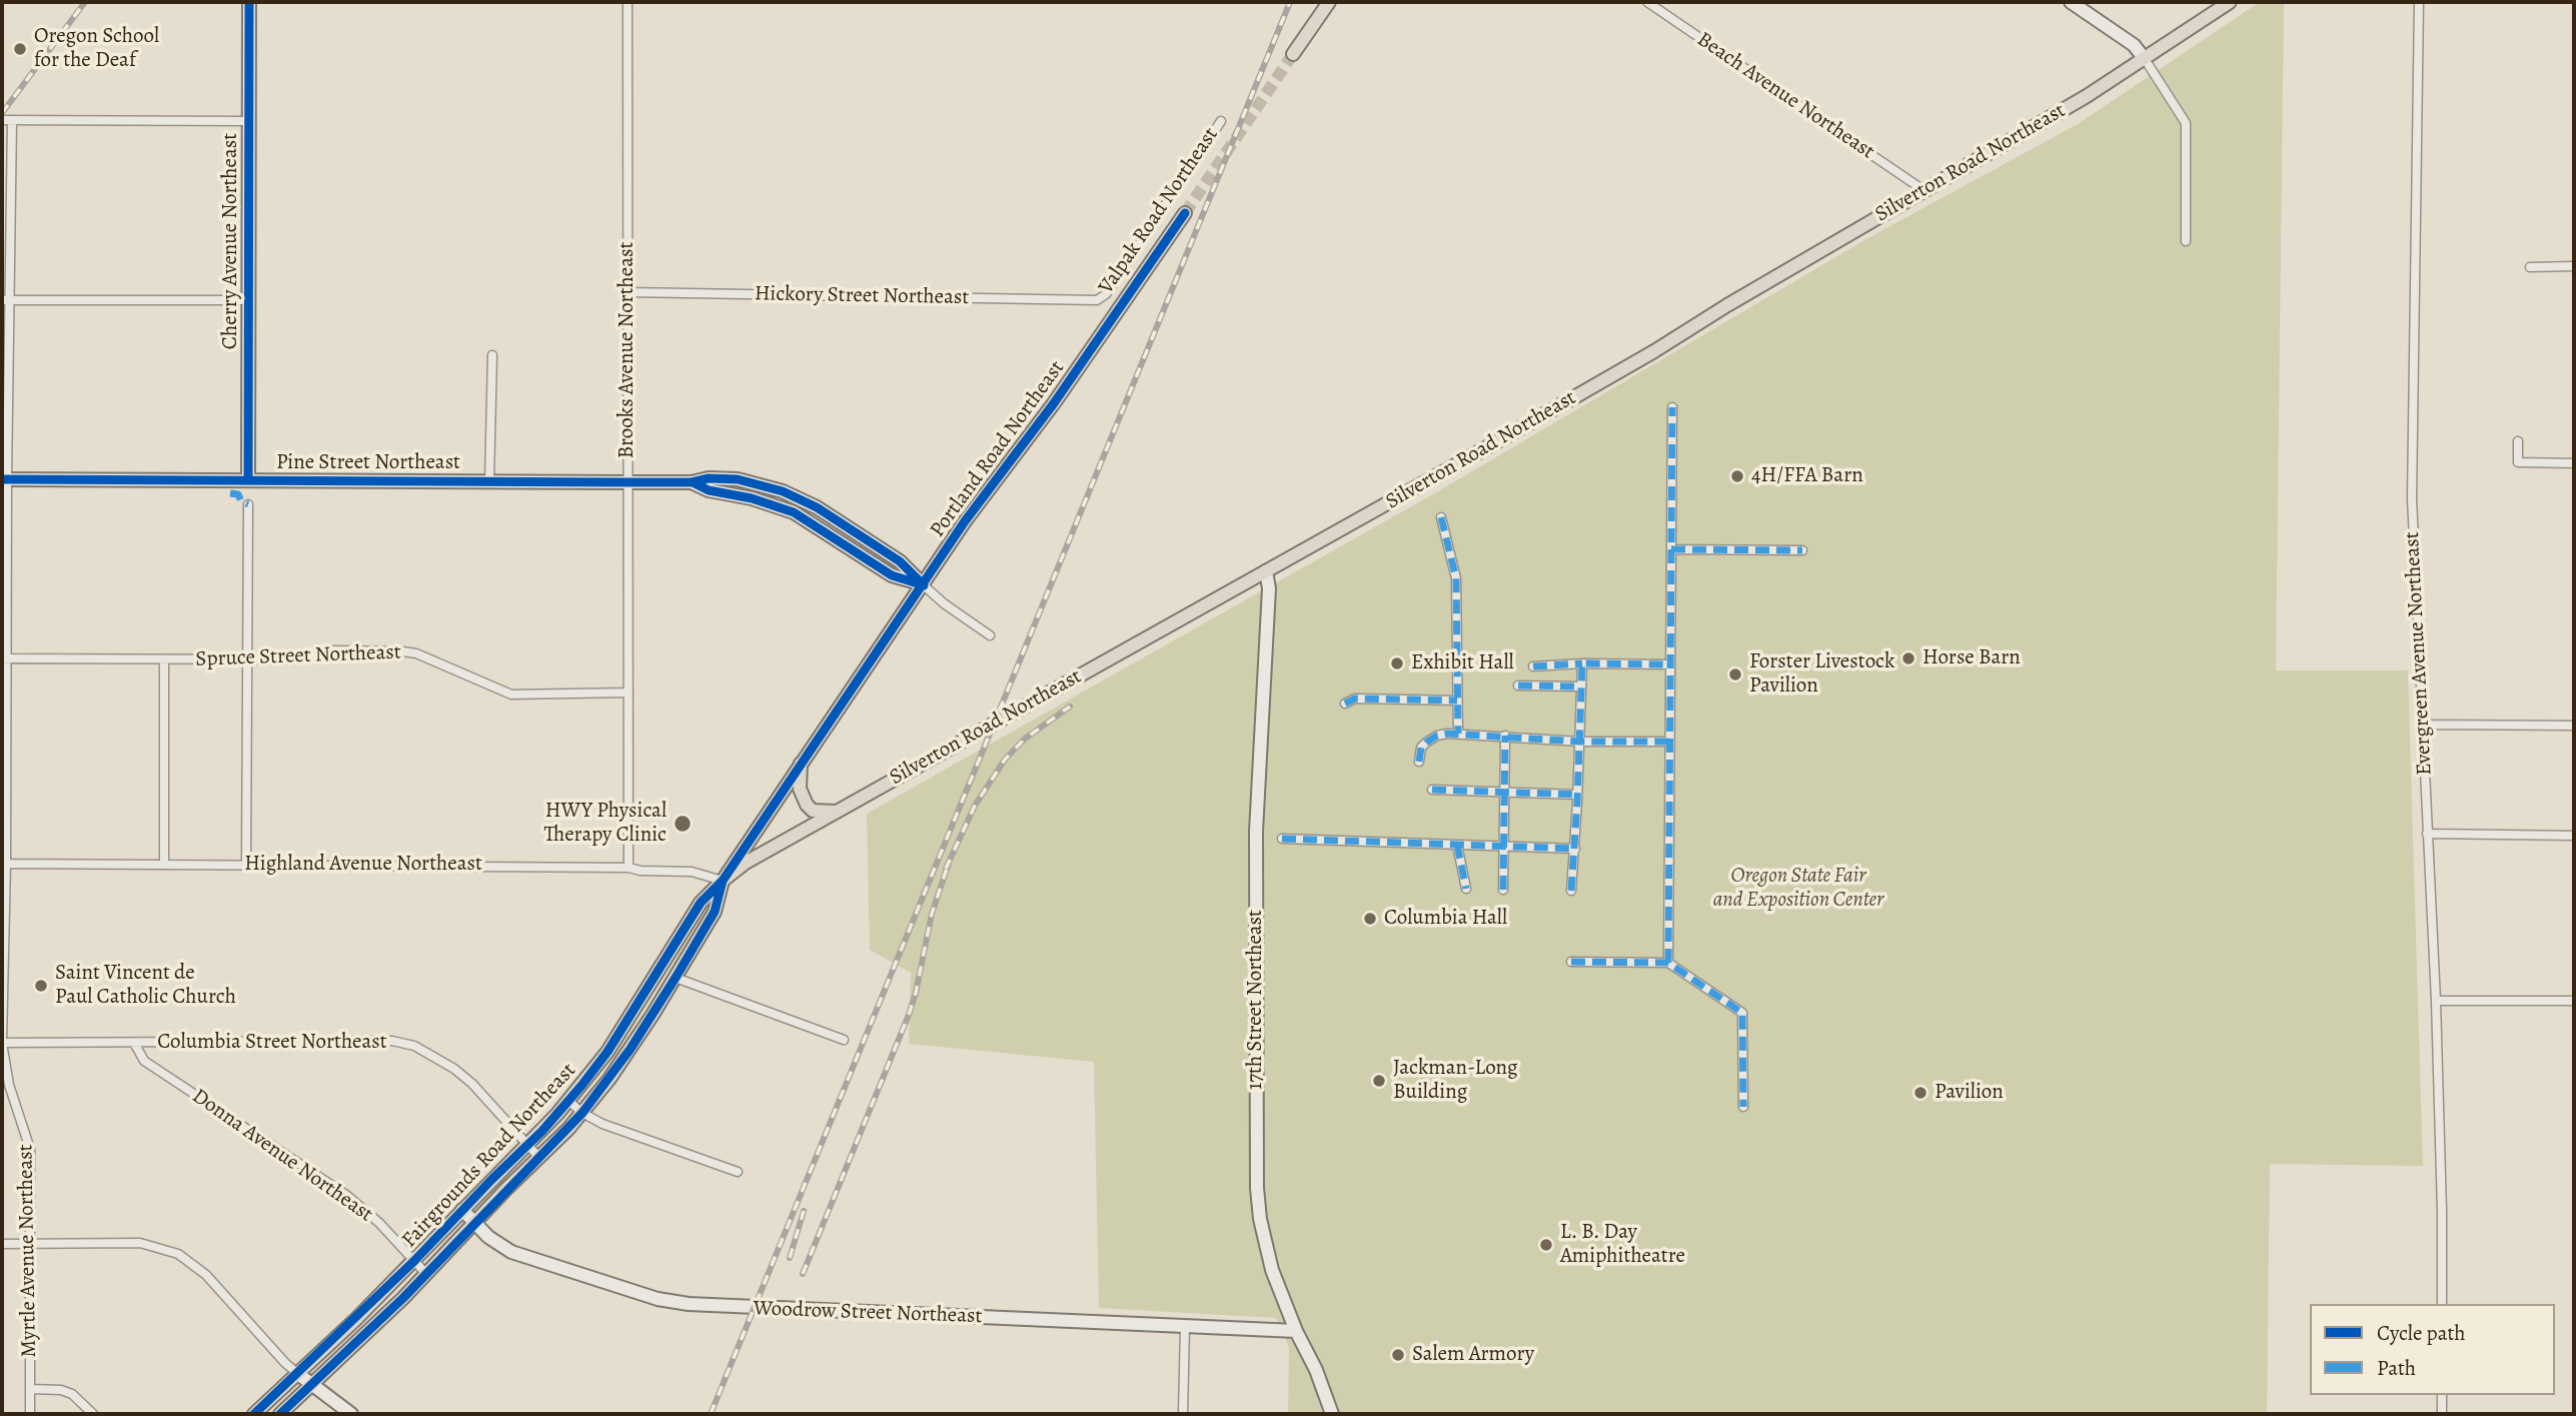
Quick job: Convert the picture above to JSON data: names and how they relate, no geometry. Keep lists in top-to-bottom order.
{
  "streets": {
    "main road": [
      "Silverton Road Northeast",
      "Cherry Avenue Northeast",
      "Portland Road Northeast",
      "Pine Street Northeast",
      "17th Street Northeast",
      "Fairgrounds Road Northeast",
      "Woodrow Street Northeast"
    ],
    "street": [
      "Beach Avenue Northeast",
      "Valpak Road Northeast",
      "Hickory Street Northeast",
      "Brooks Avenue Northeast",
      "Evergreen Avenue Northeast",
      "Spruce Street Northeast",
      "Highland Avenue Northeast",
      "Columbia Street Northeast",
      "Donna Avenue Northeast",
      "Myrtle Avenue Northeast"
    ]
  },
  "crossings": [
    ["Beach Avenue Northeast", "Silverton Road Northeast"],
    ["Silverton Road Northeast", "Portland Road Northeast"],
    ["Silverton Road Northeast", "Highland Avenue Northeast"],
    ["Silverton Road Northeast", "17th Street Northeast"],
    ["Silverton Road Northeast", "Fairgrounds Road Northeast"],
    ["Valpak Road Northeast", "Hickory Street Northeast"],
    ["Cherry Avenue Northeast", "Pine Street Northeast"],
    ["Hickory Street Northeast", "Brooks Avenue Northeast"],
    ["Brooks Avenue Northeast", "Pine Street Northeast"],
    ["Brooks Avenue Northeast", "Spruce Street Northeast"],
    ["Brooks Avenue Northeast", "Highland Avenue Northeast"],
    ["Portland Road Northeast", "Pine Street Northeast"],
    ["Portland Road Northeast", "Highland Avenue Northeast"],
    ["Portland Road Northeast", "Fairgrounds Road Northeast"],
    ["Pine Street Northeast", "Myrtle Avenue Northeast"],
    ["Spruce Street Northeast", "Myrtle Avenue Northeast"],
    ["Highland Avenue Northeast", "Fairgrounds Road Northeast"],
    ["Highland Avenue Northeast", "Myrtle Avenue Northeast"],
    ["17th Street Northeast", "Woodrow Street Northeast"],
    ["Columbia Street Northeast", "Donna Avenue Northeast"],
    ["Columbia Street Northeast", "Fairgrounds Road Northeast"],
    ["Columbia Street Northeast", "Myrtle Avenue Northeast"],
    ["Donna Avenue Northeast", "Fairgrounds Road Northeast"],
    ["Fairgrounds Road Northeast", "Woodrow Street Northeast"]
  ],
  "parks": ["Oregon State Fair and Exposition Center"],
  "places": [
    "Oregon School for the Deaf",
    "4H/FFA Barn",
    "Horse Barn",
    "Exhibit Hall",
    "Forster Livestock Pavilion",
    "HWY Physical Therapy Clinic",
    "Columbia Hall",
    "Saint Vincent de Paul Catholic Church",
    "Jackman-Long Building",
    "Pavilion",
    "L. B. Day Amiphitheatre",
    "Salem Armory"
  ],
  "legend": ["Cycle path", "Path"]
}
